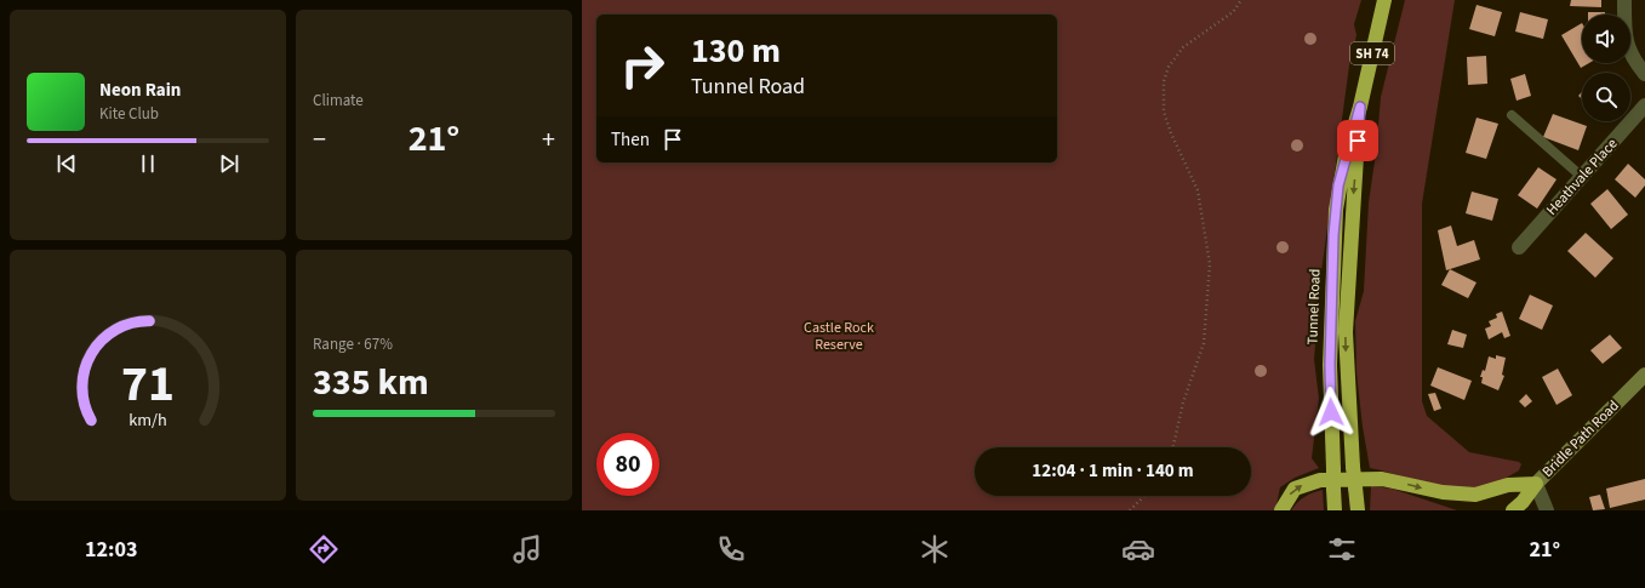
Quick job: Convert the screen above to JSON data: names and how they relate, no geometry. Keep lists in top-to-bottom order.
{
  "streets": {
    "highway": ["SH 74", "Tunnel Road"],
    "street": ["Heathvale Place", "Bridle Path Road"]
  },
  "parks": ["Castle Rock Reserve"],
  "page": {
    "tile": [
      "Climate",
      ["Range · 67%", "335 km"]
    ],
    "turn": ["130 m", "Tunnel Road"],
    "song": ["Neon Rain", "Kite Club"],
    "then": "Then",
    "heat": ["−", "21°", "+"],
    "limit": "80",
    "trip": "12:04 · 1 min · 140 m",
    "tabs": ["12:03", "21°"],
    "gauge": ["71", "km/h"]
  }
}
